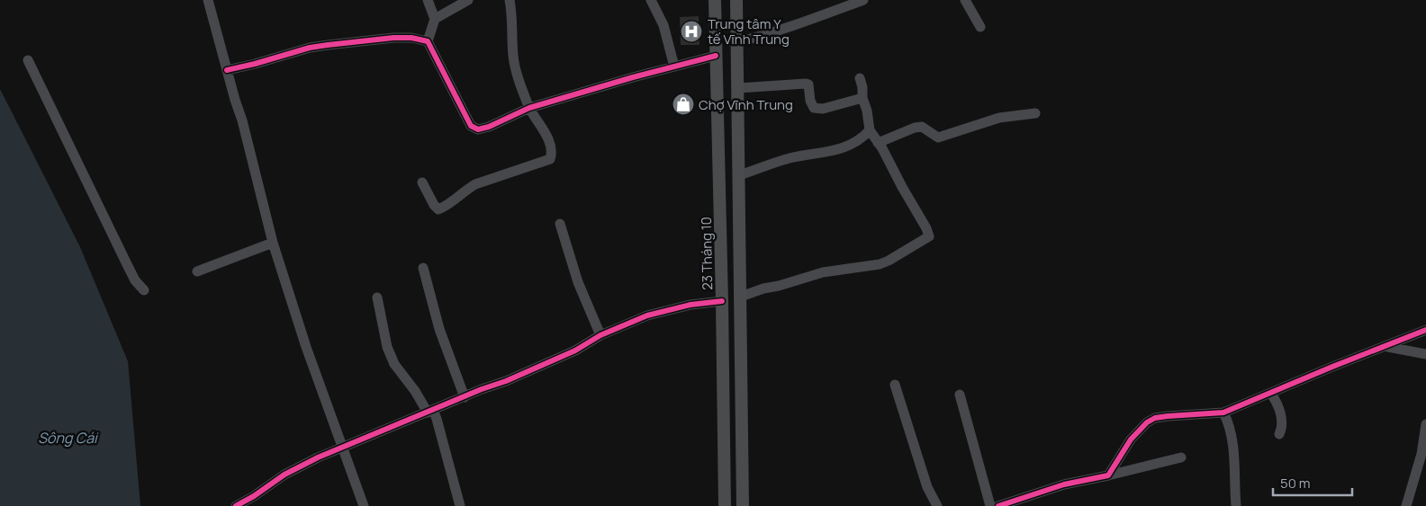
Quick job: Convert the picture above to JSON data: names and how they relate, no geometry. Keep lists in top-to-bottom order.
{
  "streets": {
    "main road": ["23 Tháng 10"]
  },
  "water": ["Sông Cái"],
  "places": {
    "hospital": ["Trung tâm Y tế Vĩnh Trung"],
    "shop": ["Chợ Vĩnh Trung"]
  },
  "scale_bar": "50 m"
}
